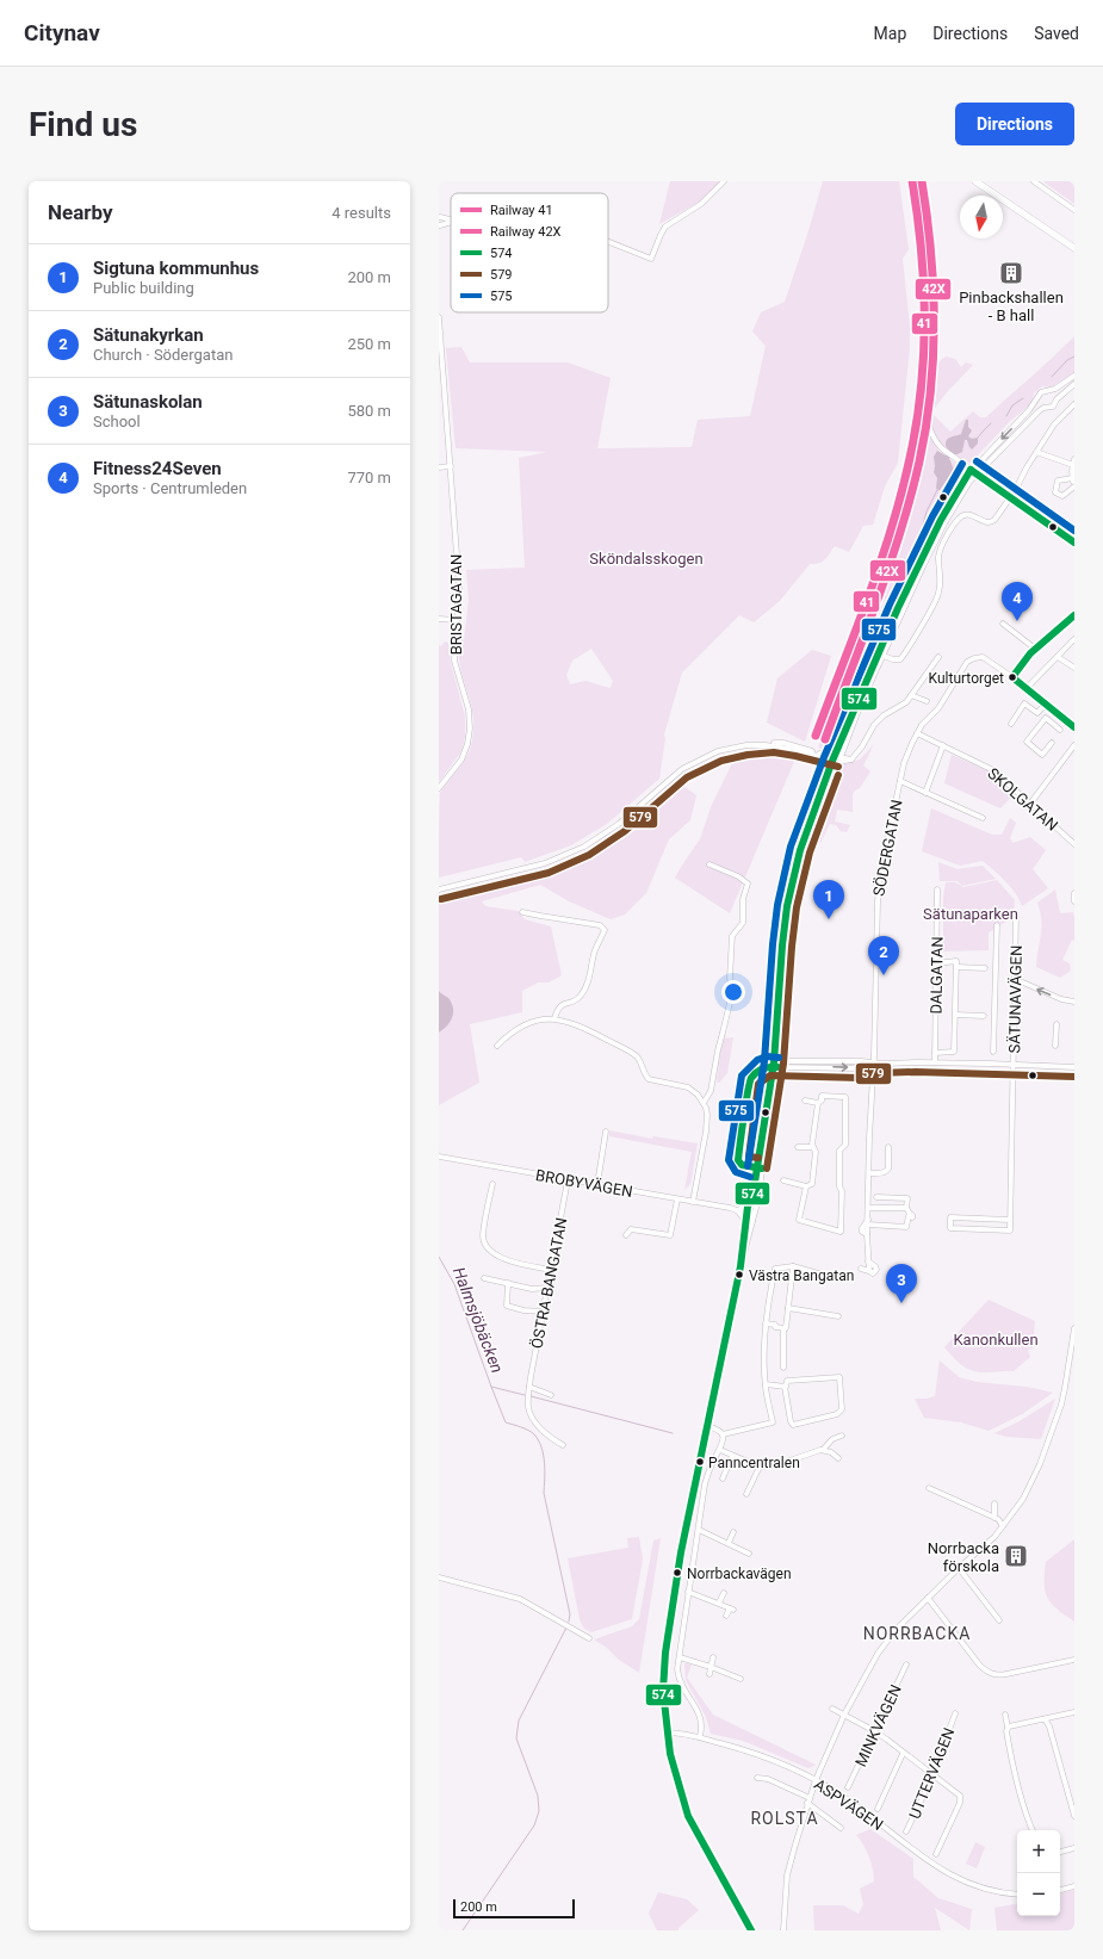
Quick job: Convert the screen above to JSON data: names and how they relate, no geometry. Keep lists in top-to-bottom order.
{
  "streets": {
    "street": [
      "BRISTAGATAN",
      "SKOLGATAN",
      "SÖDERGATAN",
      "DALGATAN",
      "SÄTUNAVÄGEN",
      "BROBYVÄGEN",
      "ÖSTRA BANGATAN",
      "MINKVÄGEN",
      "UTTERVÄGEN",
      "ASPVÄGEN"
    ]
  },
  "crossings": [
    ["SKOLGATAN", "SÖDERGATAN"],
    ["BROBYVÄGEN", "ÖSTRA BANGATAN"]
  ],
  "districts": ["NORRBACKA", "ROLSTA"],
  "water": ["Halmsjöbäcken"],
  "parks": ["Sköndalsskogen", "Sätunaparken", "Kanonkullen"],
  "places": {
    "building": ["Pinbackshallen - B hall", "Norrbacka förskola"],
    "other": [
      "Kulturtorget",
      "Västra Bangatan",
      "Panncentralen",
      "Norrbackavägen"
    ]
  },
  "lines": [
    "rail line 41",
    "rail line 42X",
    "transit line 575",
    "transit line 574",
    "transit line 579"
  ],
  "legend": [
    "Railway 41",
    "Railway 42X",
    "574",
    "579",
    "575"
  ],
  "scale_bar": "200 m",
  "north": "bottom",
  "page": {
    "header": "Citynav",
    "nav": ["Map", "Directions", "Saved"],
    "buttons": "Directions",
    "title": "Find us",
    "heading": ["Nearby", "4 results"],
    "list": [
      {
        "mark": "1",
        "name": "Sigtuna kommunhus",
        "note": "Public building",
        "value": "200 m"
      },
      {
        "mark": "2",
        "name": "Sätunakyrkan",
        "note": "Church · Södergatan",
        "value": "250 m"
      },
      {
        "mark": "3",
        "name": "Sätunaskolan",
        "note": "School",
        "value": "580 m"
      },
      {
        "mark": "4",
        "name": "Fitness24Seven",
        "note": "Sports · Centrumleden",
        "value": "770 m"
      }
    ],
    "pins": [
      "4",
      "1",
      "2",
      "3"
    ],
    "map_buttons": ["+", "−"],
    "scale": "200 m"
  }
}
